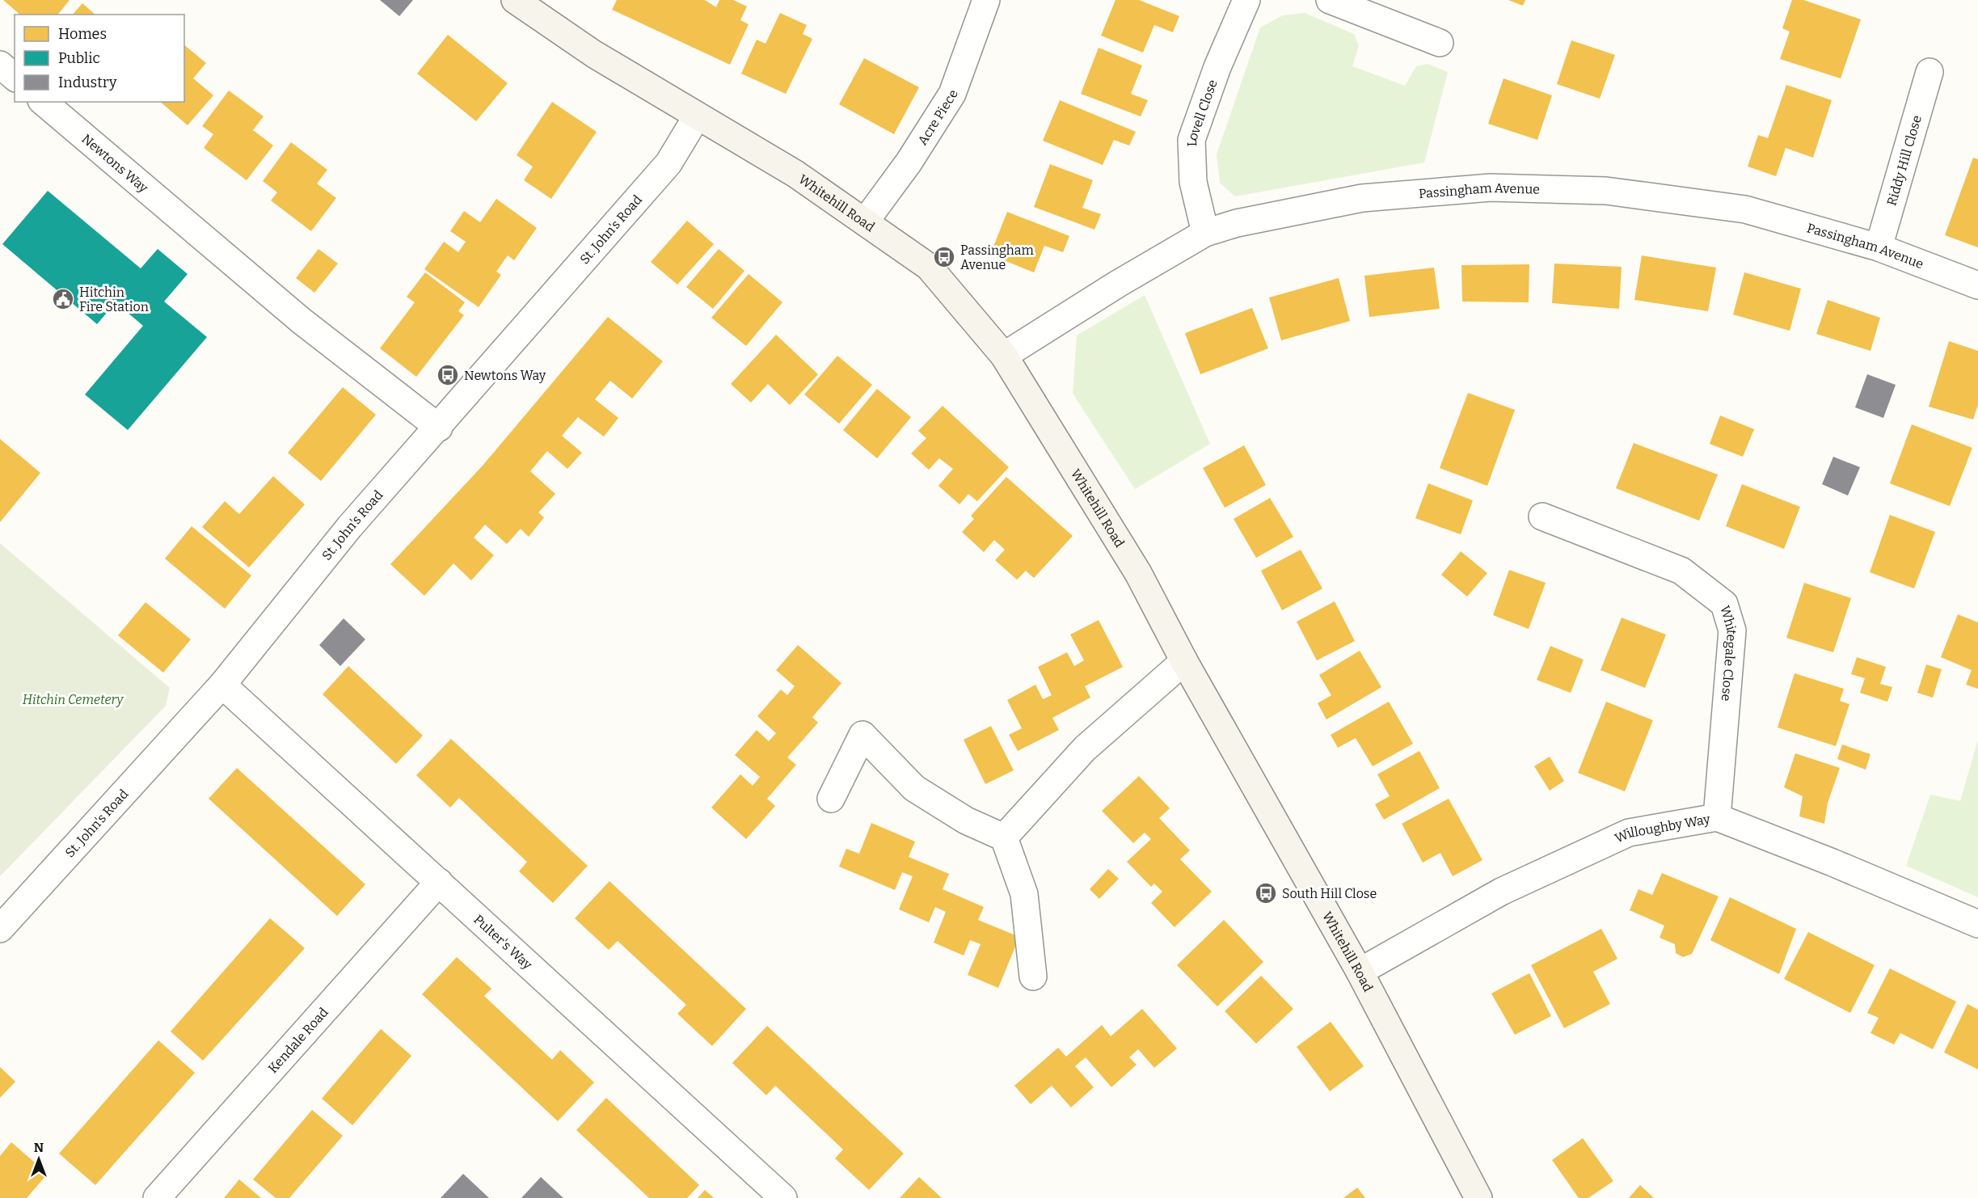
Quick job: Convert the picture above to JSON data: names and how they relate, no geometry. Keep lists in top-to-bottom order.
{
  "streets": {
    "street": [
      "Lovell Close",
      "Acre Piece",
      "Riddy Hill Close",
      "Newtons Way",
      "Passingham Avenue",
      "Whitehill Road",
      "St. John's Road",
      "Whitegale Close",
      "Willoughby Way",
      "Pulter's Way",
      "Kendale Road"
    ]
  },
  "crossings": [
    ["Lovell Close", "Passingham Avenue"],
    ["Acre Piece", "Whitehill Road"],
    ["Riddy Hill Close", "Passingham Avenue"],
    ["Newtons Way", "St. John's Road"],
    ["Passingham Avenue", "Whitehill Road"],
    ["Whitehill Road", "St. John's Road"],
    ["Whitehill Road", "Willoughby Way"],
    ["St. John's Road", "Pulter's Way"],
    ["Whitegale Close", "Willoughby Way"],
    ["Pulter's Way", "Kendale Road"]
  ],
  "parks": ["Hitchin Cemetery"],
  "places": {
    "bus stop": ["Passingham Avenue", "Newtons Way", "South Hill Close"],
    "public building": ["Hitchin Fire Station"]
  },
  "legend": ["Homes", "Public", "Industry"],
  "north": "top"
}
